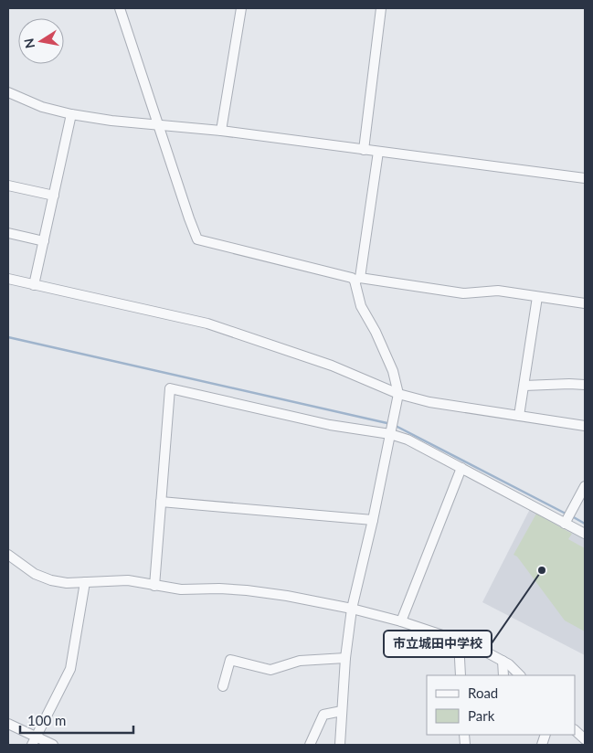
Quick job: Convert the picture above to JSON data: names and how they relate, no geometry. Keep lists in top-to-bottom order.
{
  "places": ["市立城田中学校"],
  "legend": ["Road", "Park"],
  "scale_bar": "100 m",
  "north": "left"
}
